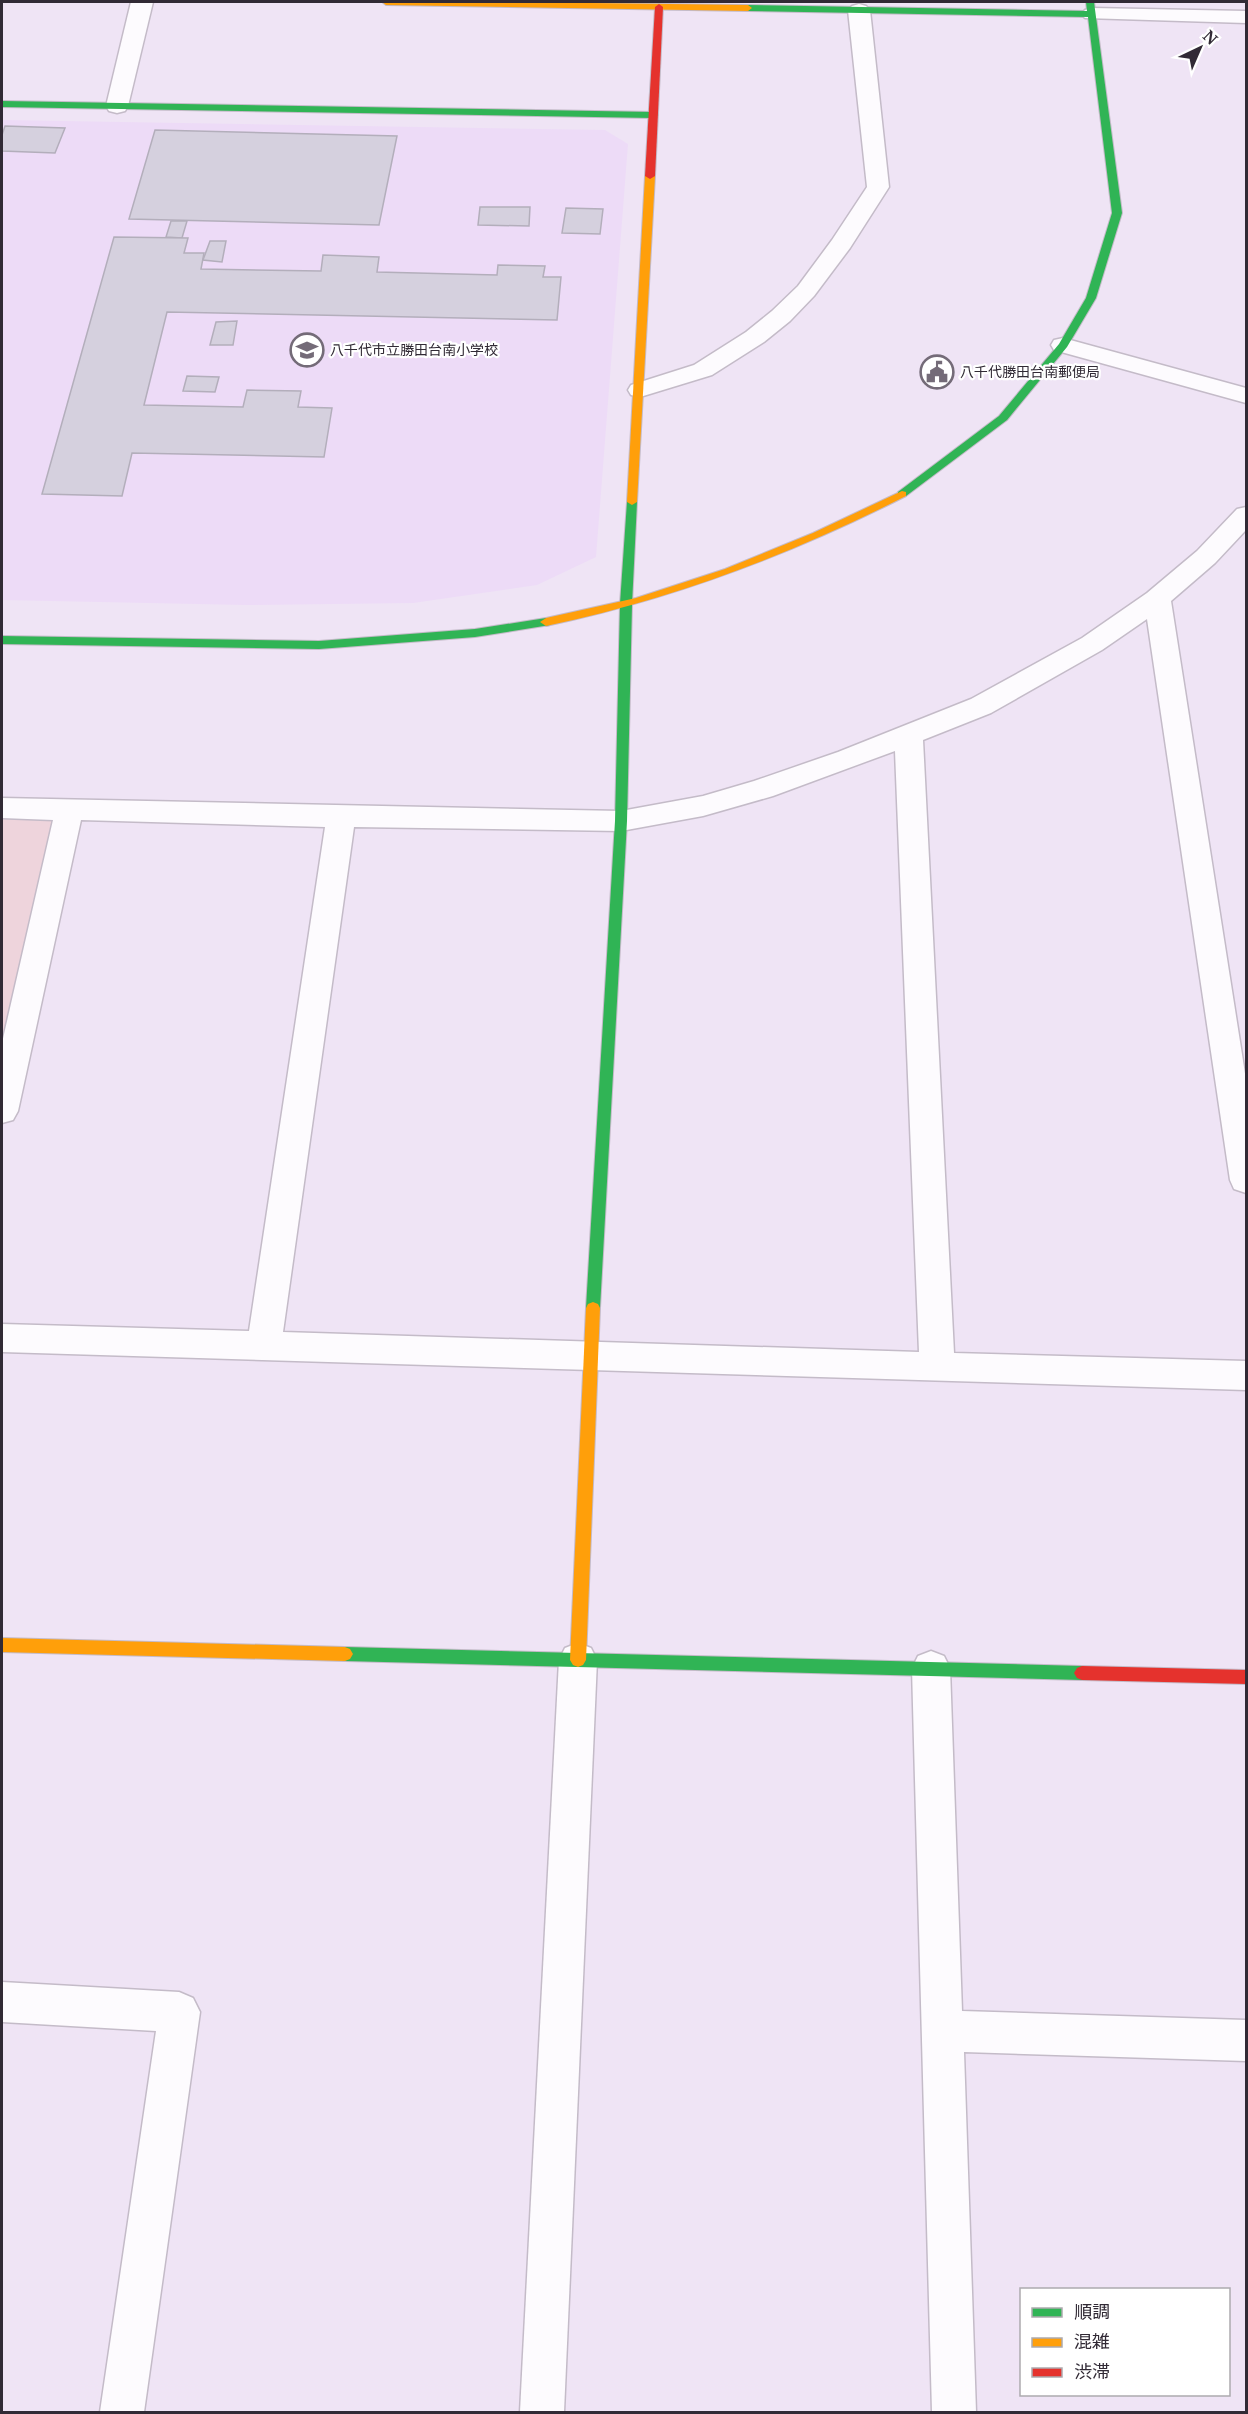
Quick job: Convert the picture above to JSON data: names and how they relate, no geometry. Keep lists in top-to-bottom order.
{
  "places": {
    "school or university": ["八千代市立勝田台南小学校"],
    "public building": ["八千代勝田台南郵便局"]
  },
  "legend": ["順調", "混雑", "渋滞"],
  "north": "top right"
}
